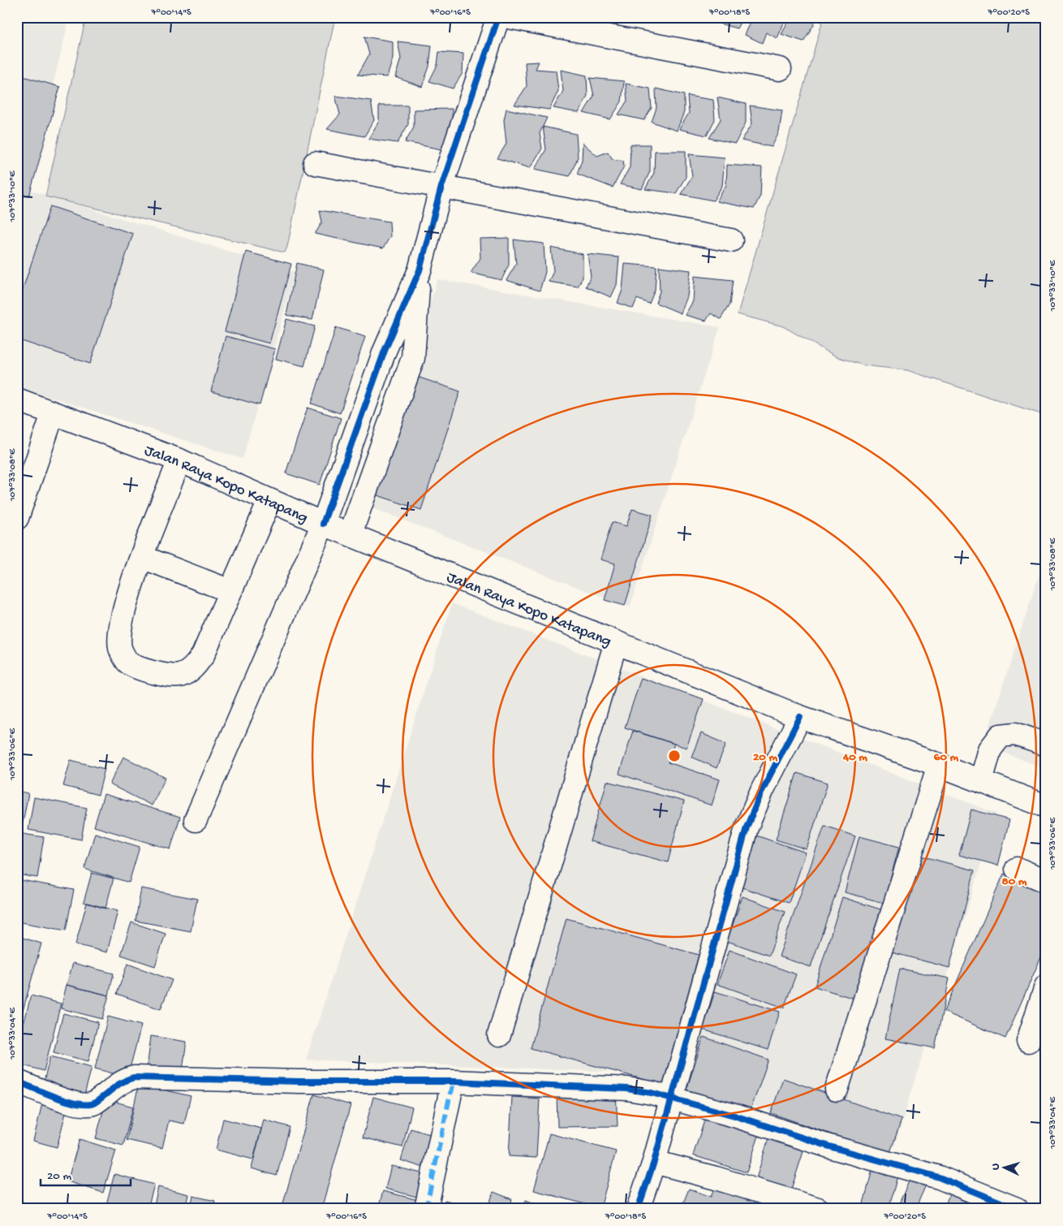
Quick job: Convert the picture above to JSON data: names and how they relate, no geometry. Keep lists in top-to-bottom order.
{
  "streets": {
    "street": ["Jalan Raya Kopo Katapang"]
  },
  "scale_bar": "20 m",
  "north": "left",
  "coordinates": [
    "7°00'14\"S",
    "7°00'16\"S",
    "7°00'18\"S",
    "7°00'20\"S",
    "107°33'10\"E",
    "107°33'08\"E",
    "107°33'06\"E",
    "107°33'04\"E"
  ],
  "rings": [
    "20 m",
    "40 m",
    "60 m",
    "80 m"
  ]
}
